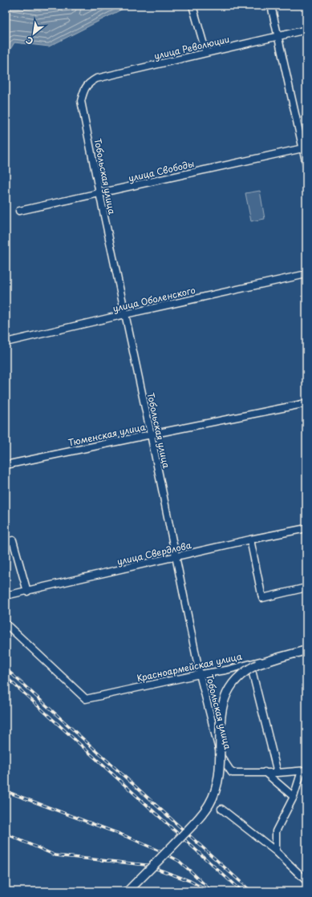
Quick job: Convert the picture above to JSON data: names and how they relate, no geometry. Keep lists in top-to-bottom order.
{
  "streets": {
    "street": [
      "улица Революции",
      "улица Свободы",
      "Тобольская улица",
      "улица Оболенского",
      "Тюменская улица",
      "улица Свердлова",
      "Красноармейская улица"
    ]
  },
  "crossings": [
    ["улица Революции", "Тобольская улица"],
    ["улица Свободы", "Тобольская улица"],
    ["Тобольская улица", "улица Оболенского"],
    ["Тобольская улица", "Тюменская улица"],
    ["Тобольская улица", "улица Свердлова"],
    ["Тобольская улица", "Красноармейская улица"]
  ],
  "north": "bottom left"
}
